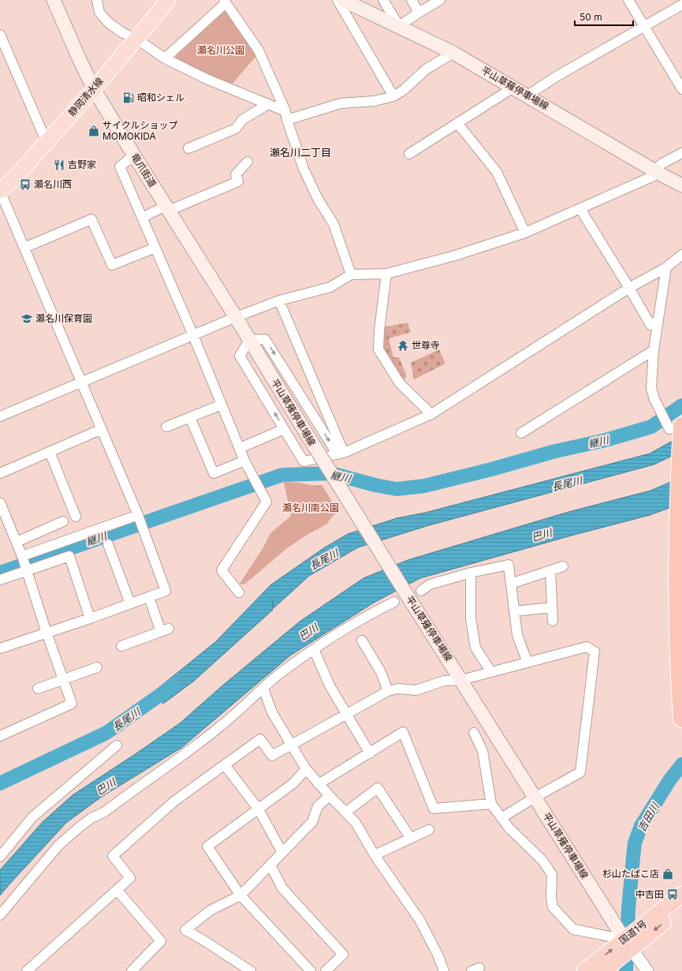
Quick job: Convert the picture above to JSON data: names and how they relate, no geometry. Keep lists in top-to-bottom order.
{
  "streets": {
    "highway": ["国道1号"],
    "main road": ["平山草薙停車場線", "静岡清水線", "竜爪街道"]
  },
  "crossings": [
    ["平山草薙停車場線", "竜爪街道"],
    ["平山草薙停車場線", "国道1号"],
    ["静岡清水線", "竜爪街道"]
  ],
  "districts": ["瀬名川二丁目"],
  "water": [
    "継川",
    "長尾川",
    "巴川",
    "吉田川"
  ],
  "parks": ["瀬名川公園", "瀬名川南公園"],
  "places": {
    "fuel station": ["昭和シェル"],
    "shop": ["サイクルショップ MOMOKIDA", "杉山たばこ店"],
    "restaurant": ["吉野家"],
    "bus stop": ["瀬名川西", "中吉田"],
    "school or university": ["瀬名川保育園"],
    "temple": ["世尊寺"]
  },
  "scale_bar": "50 m"
}
